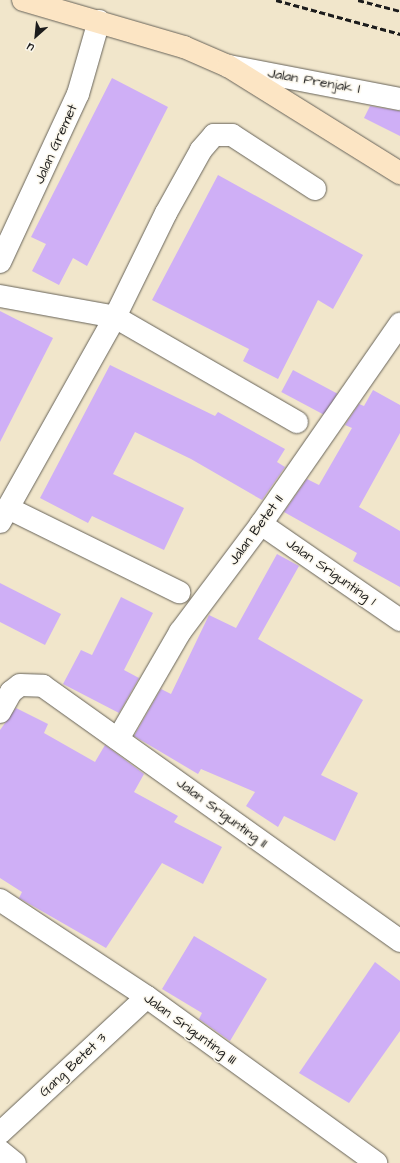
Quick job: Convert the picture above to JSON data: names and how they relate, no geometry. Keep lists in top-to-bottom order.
{
  "streets": {
    "street": [
      "Jalan Prenjak I",
      "Jalan Gremet",
      "Jalan Betet II",
      "Jalan Srigunting 1",
      "Jalan Srigunting II",
      "Jalan Srigunting III",
      "Gang Betet 3"
    ]
  },
  "crossings": [
    ["Jalan Betet II", "Jalan Srigunting 1"],
    ["Jalan Betet II", "Jalan Srigunting II"],
    ["Jalan Srigunting III", "Gang Betet 3"]
  ],
  "north": "bottom left"
}
